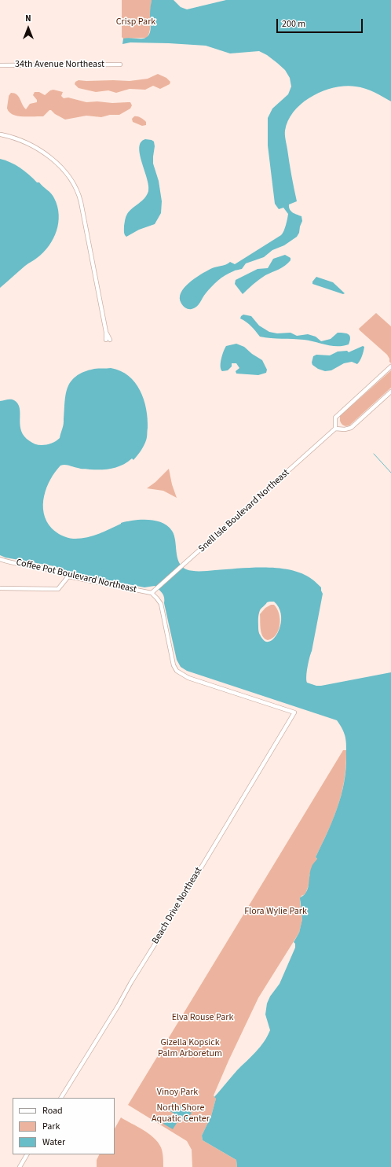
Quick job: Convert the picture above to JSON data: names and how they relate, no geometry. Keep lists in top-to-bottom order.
{
  "streets": {
    "street": [
      "34th Avenue Northeast",
      "Snell Isle Boulevard Northeast",
      "Coffee Pot Boulevard Northeast",
      "Beach Drive Northeast"
    ]
  },
  "crossings": [
    ["Snell Isle Boulevard Northeast", "Coffee Pot Boulevard Northeast"],
    ["Snell Isle Boulevard Northeast", "Beach Drive Northeast"],
    ["Coffee Pot Boulevard Northeast", "Beach Drive Northeast"]
  ],
  "parks": [
    "Crisp Park",
    "Flora Wylie Park",
    "Elva Rouse Park",
    "Gizella Kopsick Palm Arboretum",
    "Vinoy Park",
    "North Shore Aquatic Center"
  ],
  "legend": ["Road", "Park", "Water"],
  "scale_bar": "200 m",
  "north": "top"
}
